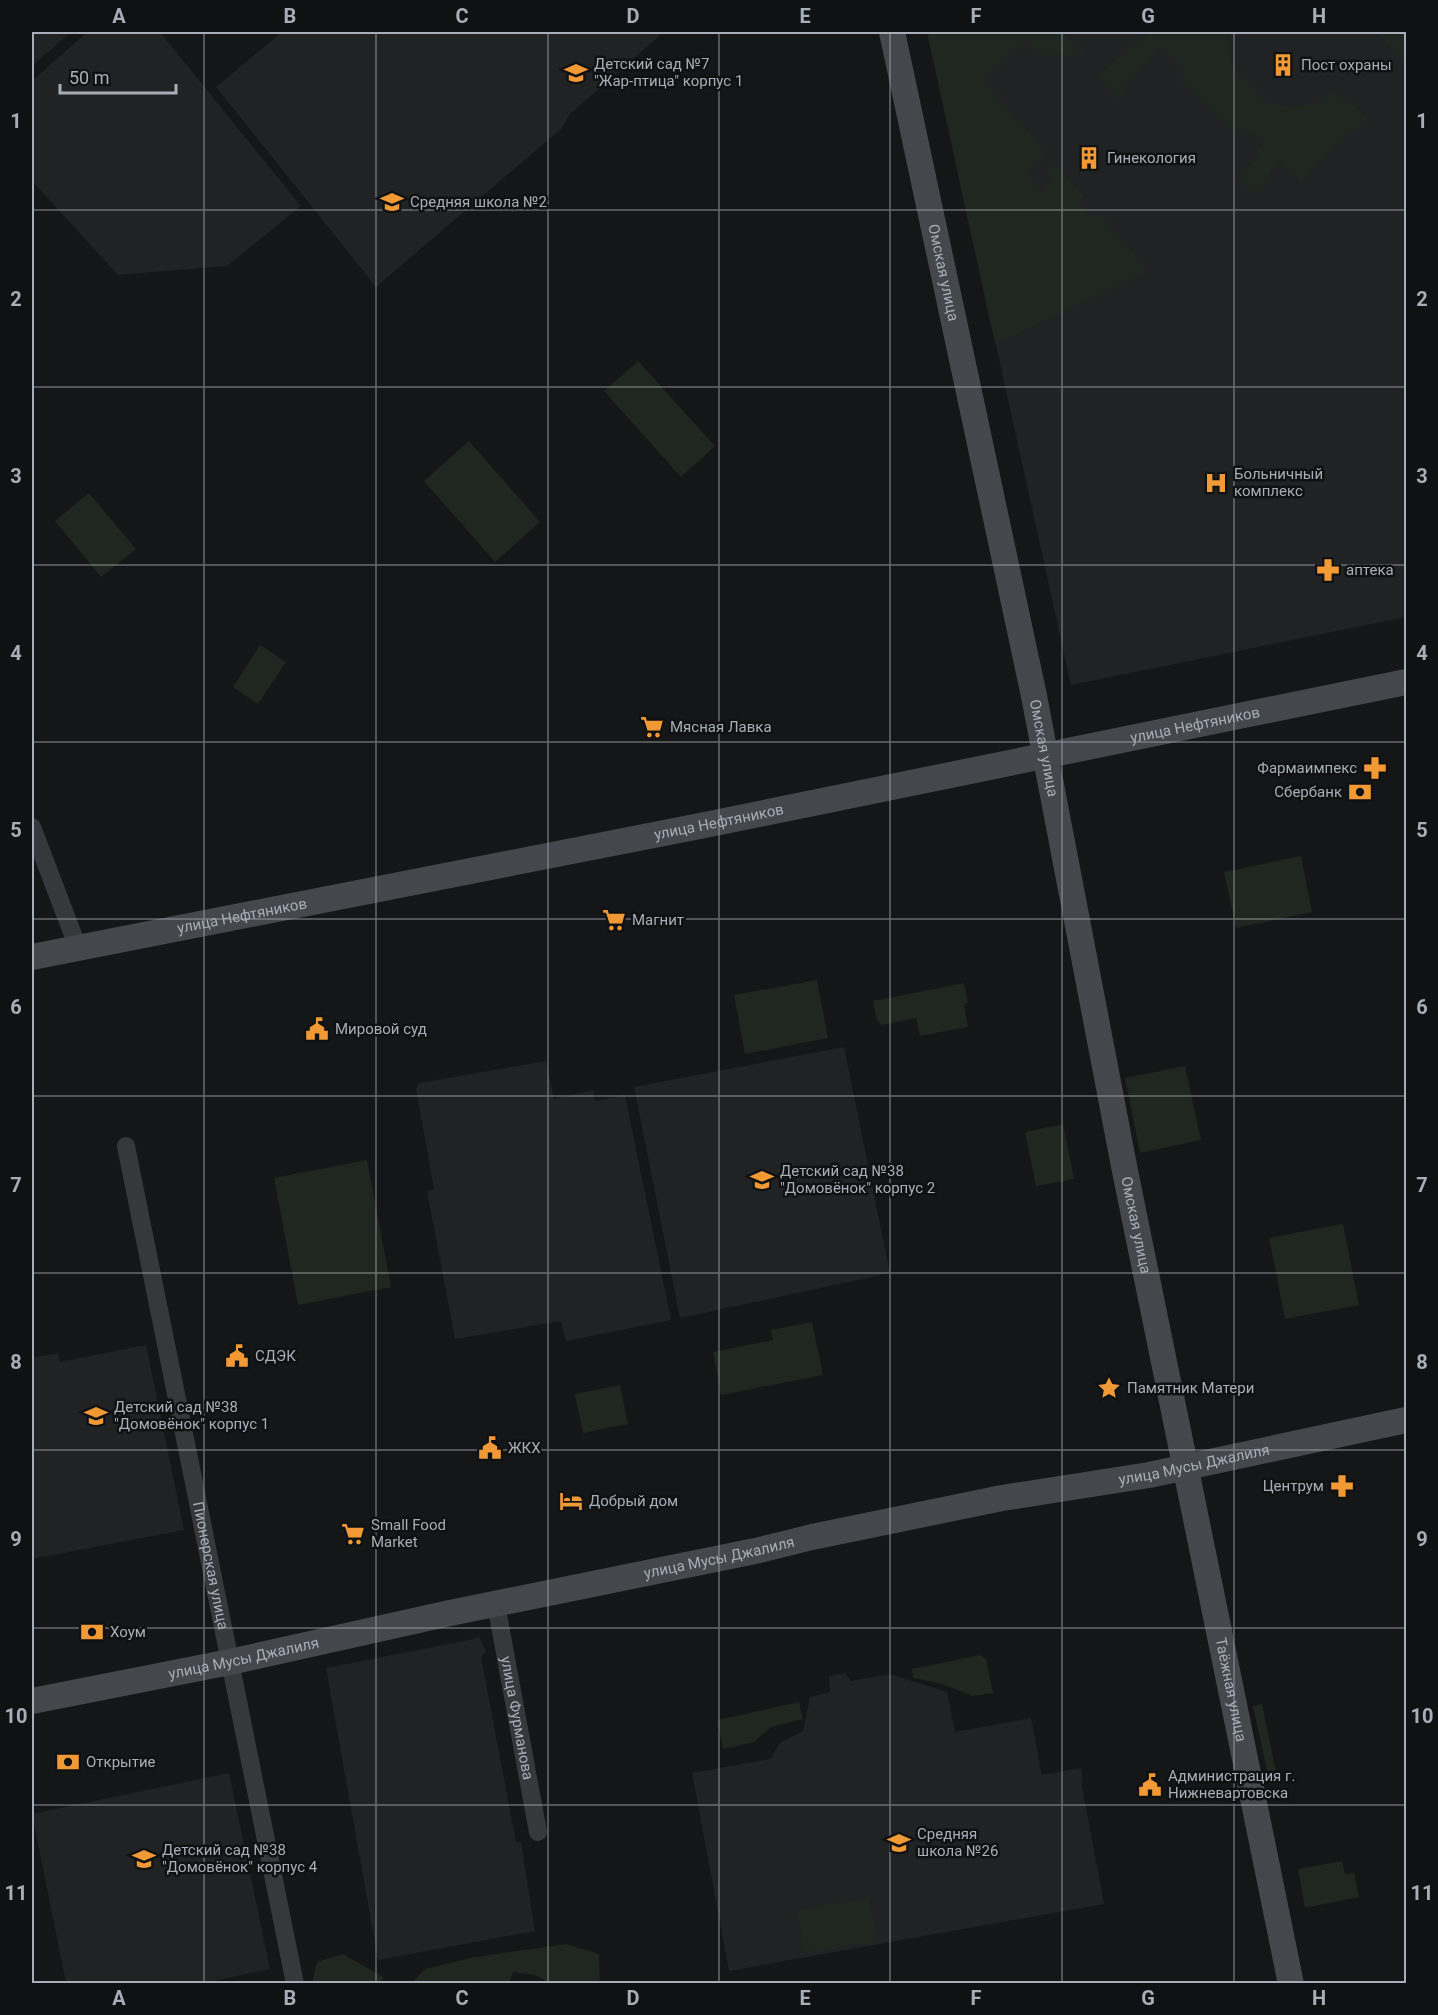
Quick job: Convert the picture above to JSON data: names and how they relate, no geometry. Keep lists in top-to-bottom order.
{
  "streets": {
    "main road": [
      "Омская улица",
      "улица Нефтяников",
      "улица Мусы Джалиля",
      "Таёжная улица"
    ],
    "street": ["Пионерская улица", "улица Фурманова"]
  },
  "crossings": [
    ["Омская улица", "улица Нефтяников"],
    ["Омская улица", "улица Мусы Джалиля"],
    ["Омская улица", "Таёжная улица"],
    ["улица Мусы Джалиля", "Пионерская улица"],
    ["улица Мусы Джалиля", "Таёжная улица"],
    ["улица Мусы Джалиля", "улица Фурманова"]
  ],
  "places": {
    "building": ["Пост охраны", "Гинекология"],
    "school or university": [
      "Детский сад №7 \"Жар-птица\" корпус 1",
      "Средняя школа №2",
      "Детский сад №38 \"Домовёнок\" корпус 2",
      "Детский сад №38 \"Домовёнок\" корпус 1",
      "Средняя школа №26",
      "Детский сад №38 \"Домовёнок\" корпус 4"
    ],
    "hospital": ["Больничный комплекс"],
    "pharmacy": ["аптека", "Фармаимпекс", "Центрум"],
    "supermarket": ["Мясная Лавка", "Магнит", "Small Food Market"],
    "bank": ["Сбербанк", "Хоум", "Открытие"],
    "public building": [
      "Мировой суд",
      "СДЭК",
      "ЖКХ",
      "Администрация г. Нижневартовска"
    ],
    "place": ["Памятник Матери"],
    "hotel": ["Добрый дом"]
  },
  "scale_bar": "50 m",
  "grid": {
    "columns": [
      "A",
      "B",
      "C",
      "D",
      "E",
      "F",
      "G",
      "H"
    ],
    "rows": [
      "1",
      "2",
      "3",
      "4",
      "5",
      "6",
      "7",
      "8",
      "9",
      "10",
      "11"
    ]
  }
}
